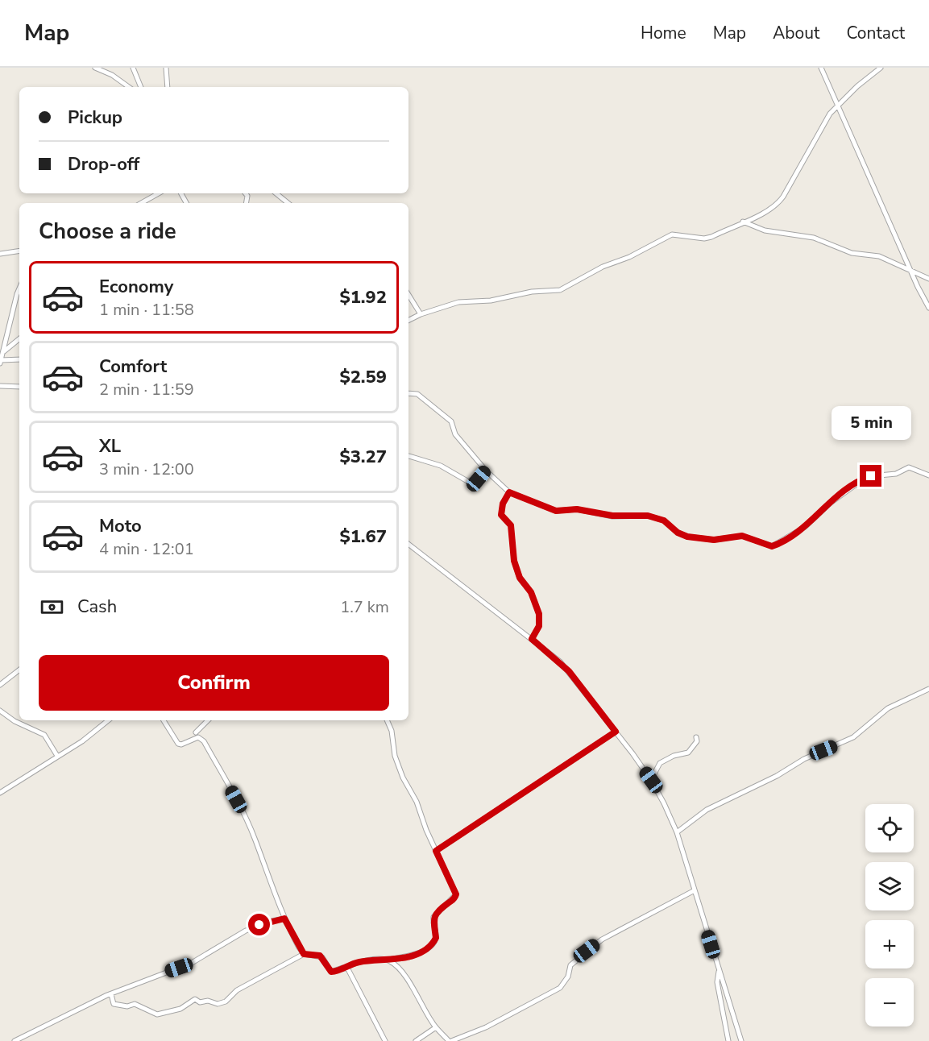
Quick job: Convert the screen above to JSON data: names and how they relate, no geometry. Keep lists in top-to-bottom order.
{
  "page": {
    "header": "Map",
    "nav": [
      "Home",
      "Map",
      "About",
      "Contact"
    ],
    "banner": ["Pickup", "Drop-off"],
    "heading": "Choose a ride",
    "list": [
      {
        "name": "Economy",
        "note": "1 min · 11:58",
        "value": "$1.92"
      },
      {
        "name": "Comfort",
        "note": "2 min · 11:59",
        "value": "$2.59"
      },
      {
        "name": "XL",
        "note": "3 min · 12:00",
        "value": "$3.27"
      },
      {
        "name": "Moto",
        "note": "4 min · 12:01",
        "value": "$1.67"
      }
    ],
    "bubble": "5 min",
    "pay": ["Cash", "1.7 km"],
    "buttons": "Confirm",
    "map_buttons": ["+", "−"]
  }
}
